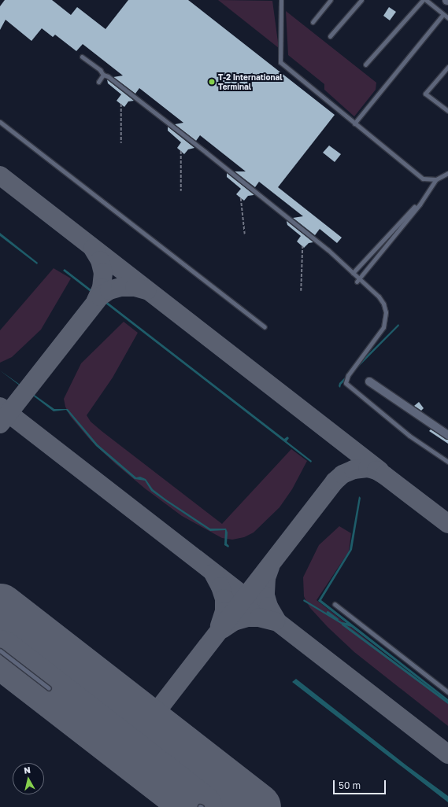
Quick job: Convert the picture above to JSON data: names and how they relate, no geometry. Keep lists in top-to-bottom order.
{
  "places": ["T-2 International Terminal"],
  "scale_bar": "50 m",
  "north": "top"
}
